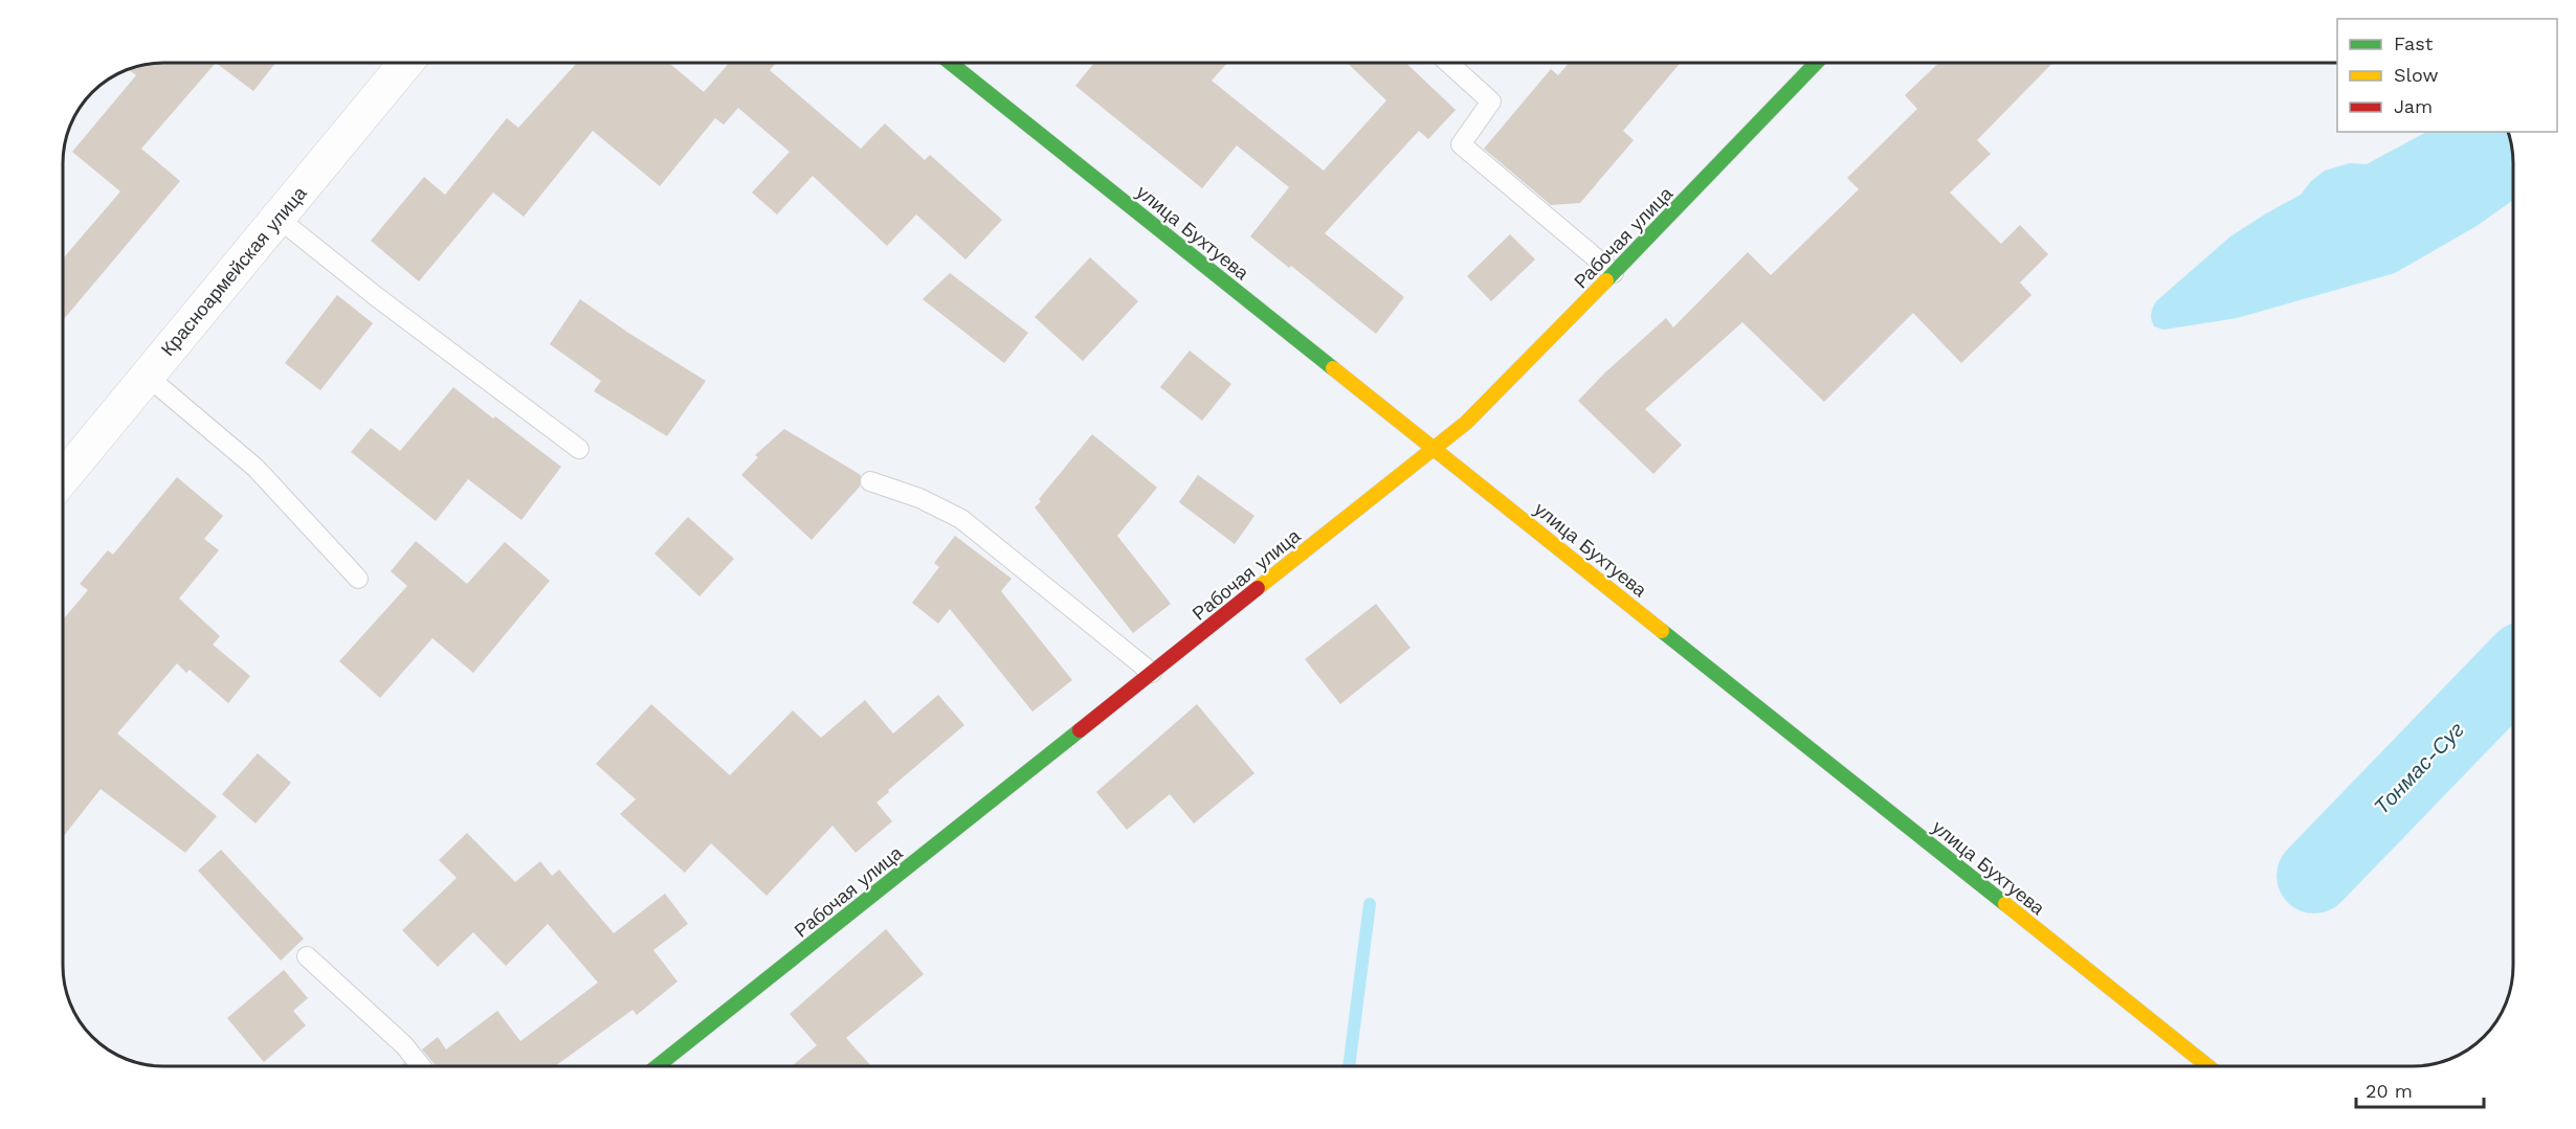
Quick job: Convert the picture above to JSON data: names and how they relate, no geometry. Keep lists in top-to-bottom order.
{
  "streets": {
    "street": ["улица Бухтуева", "Рабочая улица", "Красноармейская улица"]
  },
  "crossings": [
    ["улица Бухтуева", "Рабочая улица"]
  ],
  "water": ["Тонмас-Суг"],
  "legend": ["Fast", "Slow", "Jam"],
  "scale_bar": "20 m"
}
